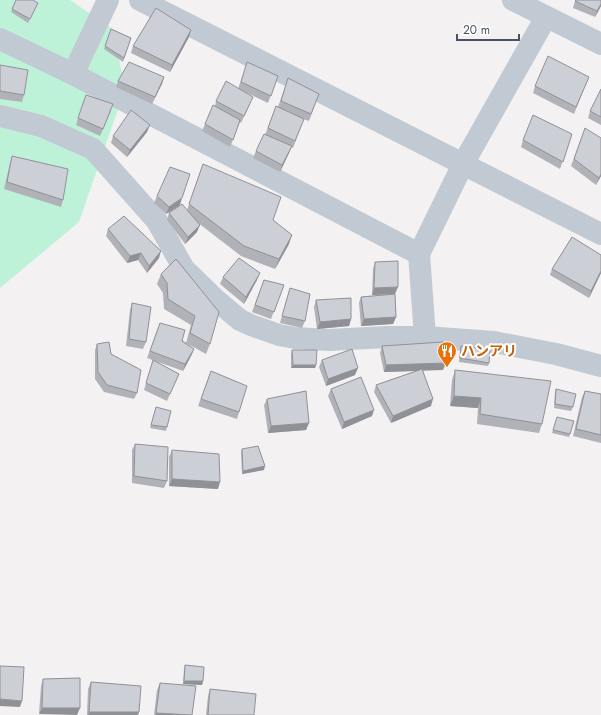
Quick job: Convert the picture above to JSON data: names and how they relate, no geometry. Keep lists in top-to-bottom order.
{
  "places": {
    "restaurant": ["ハンアリ"]
  },
  "scale_bar": "20 m"
}
